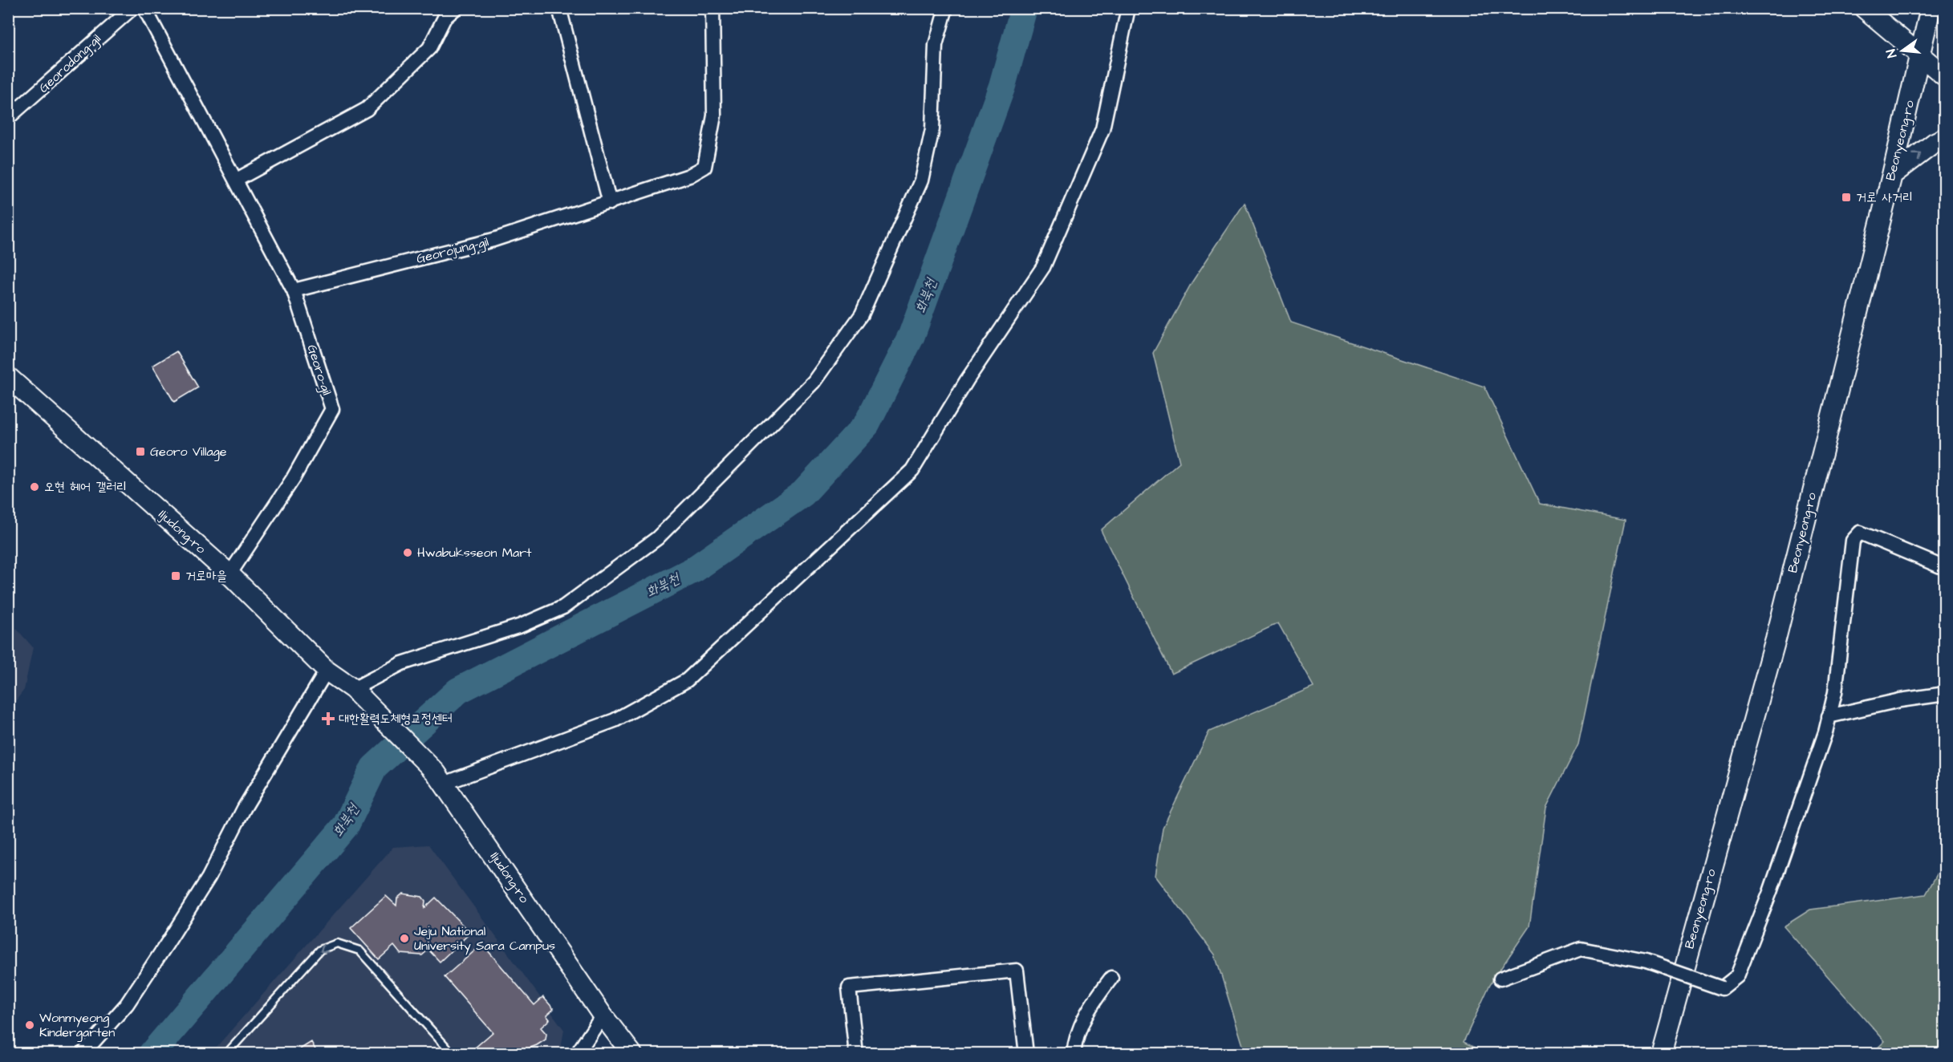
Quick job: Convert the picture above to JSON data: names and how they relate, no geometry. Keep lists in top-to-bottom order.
{
  "streets": {
    "main road": ["Beonyeong-ro", "Iljudong-ro"],
    "street": ["Georodong-gil", "Georojung-gil", "Georo-gil"]
  },
  "crossings": [
    ["Georojung-gil", "Georo-gil"],
    ["Georo-gil", "Iljudong-ro"]
  ],
  "water": ["화북천"],
  "places": {
    "transit": ["거로 사거리", "Georo Village", "거로마을"],
    "other": [
      "오현 헤어 갤러리",
      "Hwabuksseon Mart",
      "Jeju National University Sara Campus",
      "Wonmyeong Kindergarten"
    ],
    "health": ["대한활력도체형교정센터"]
  },
  "north": "left"
}
